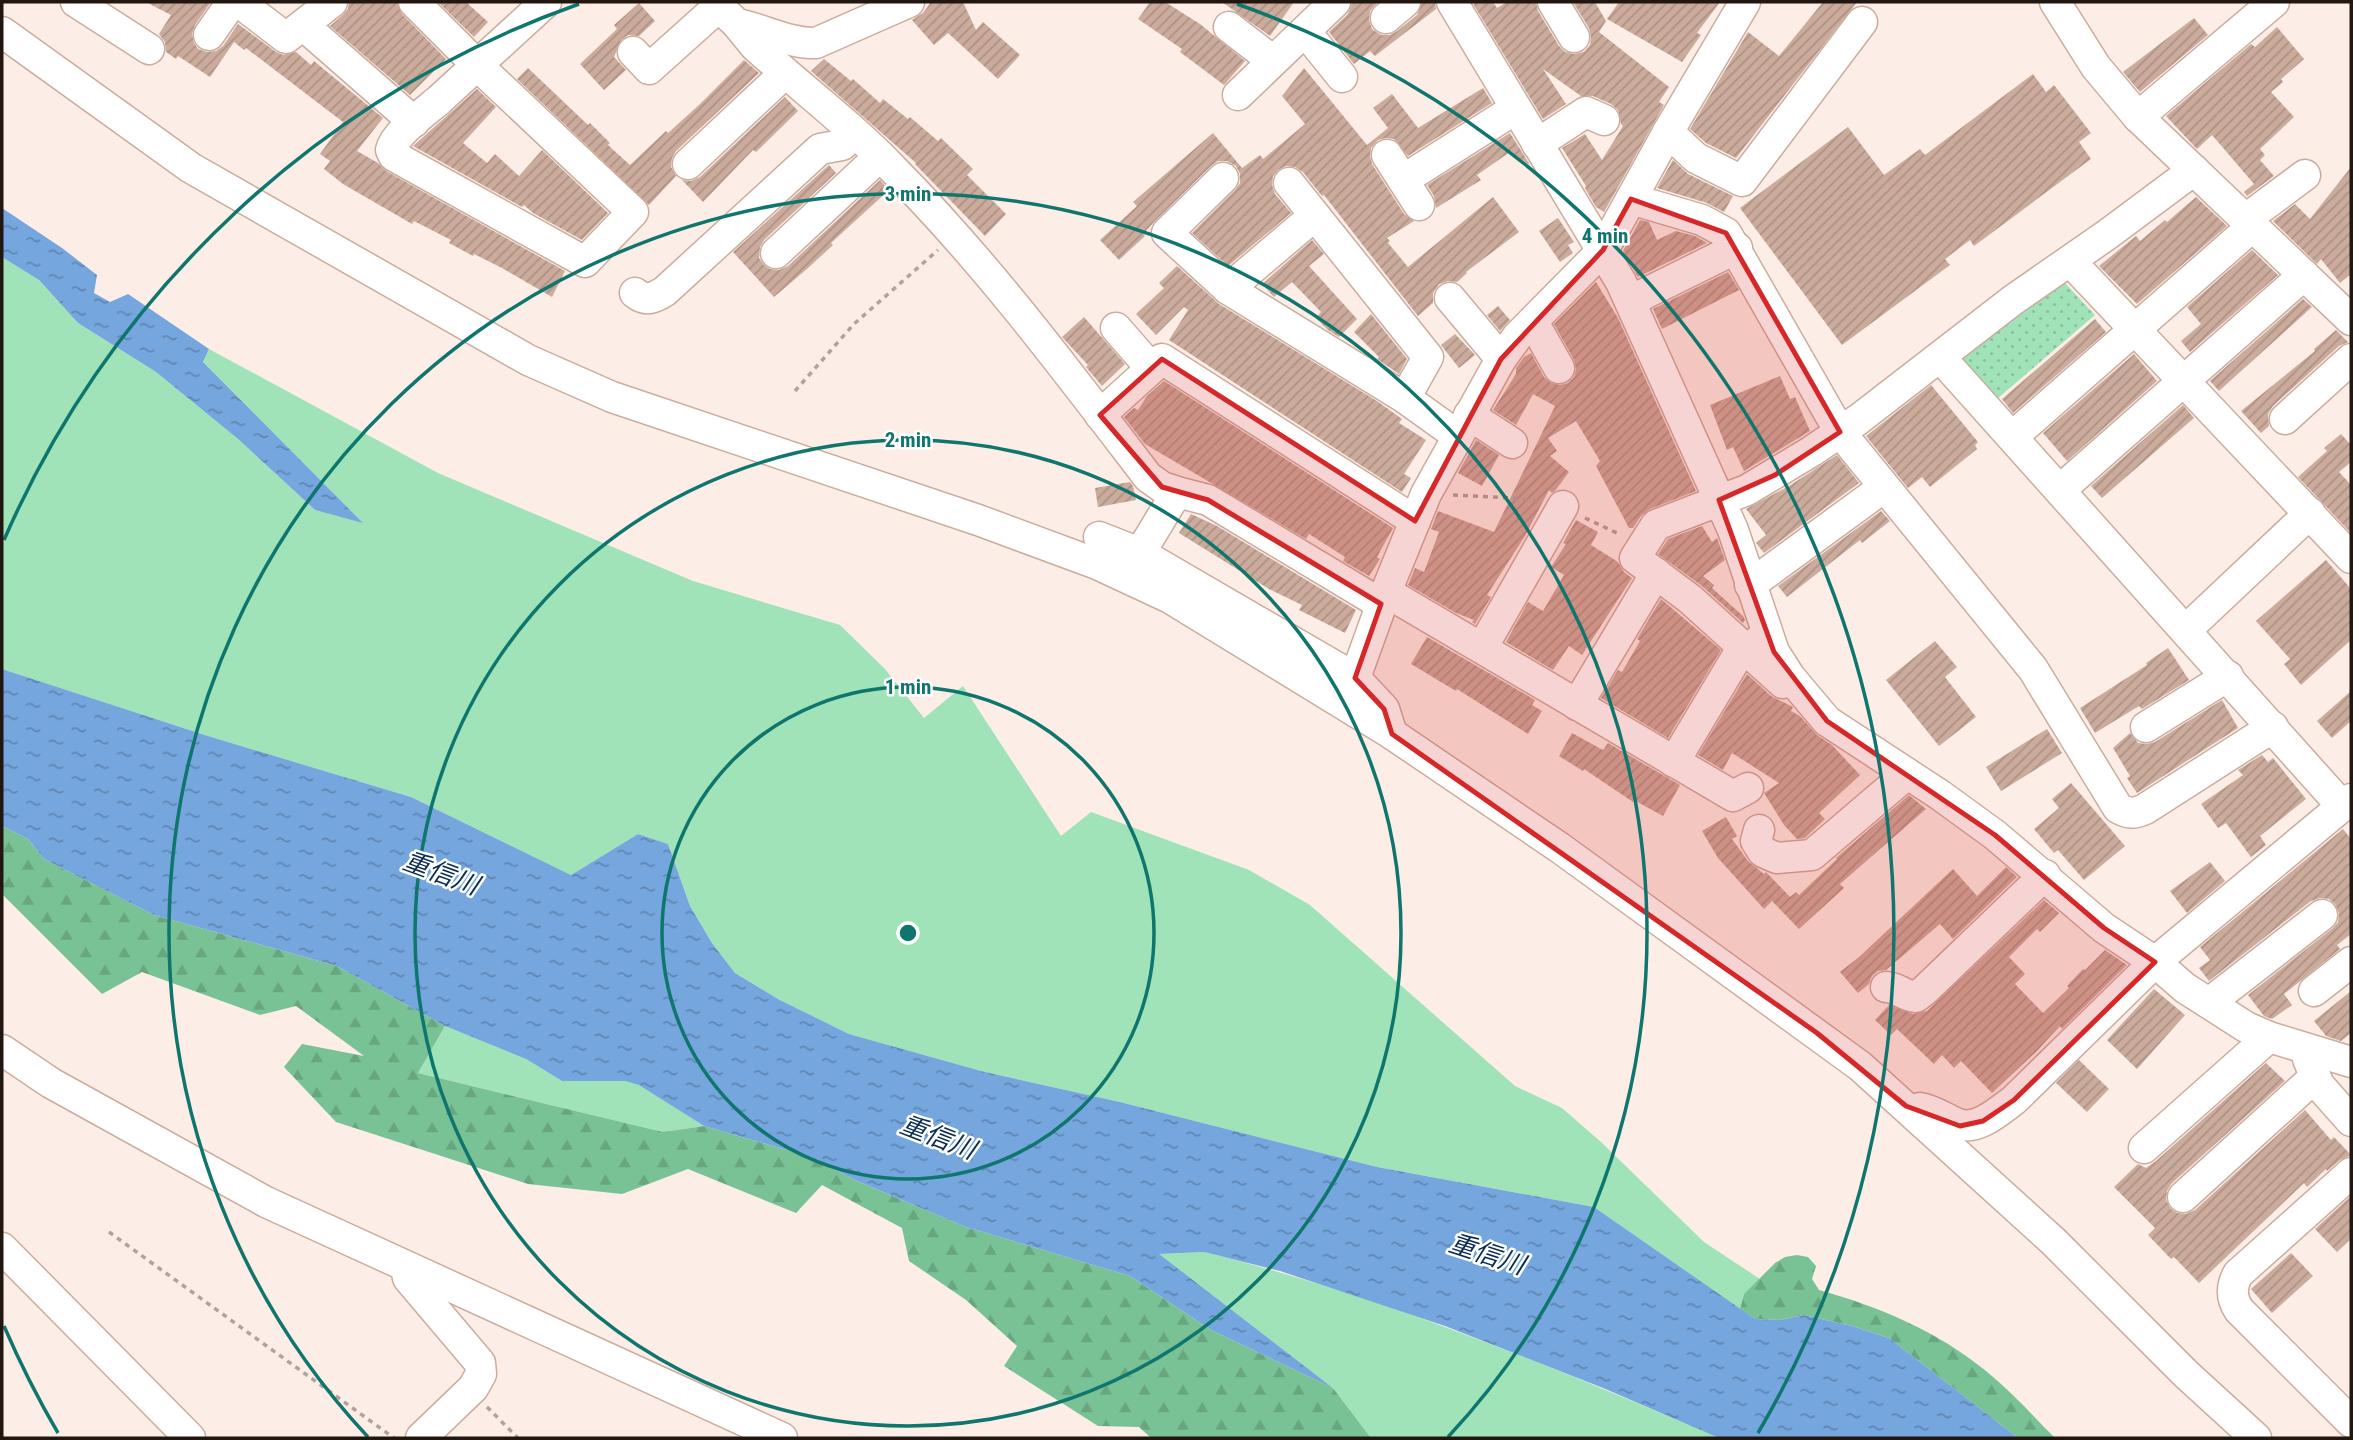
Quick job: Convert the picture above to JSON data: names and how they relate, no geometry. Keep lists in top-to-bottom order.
{
  "water": ["重信川"],
  "rings": [
    "3 min",
    "4 min",
    "2 min",
    "1 min"
  ]
}
